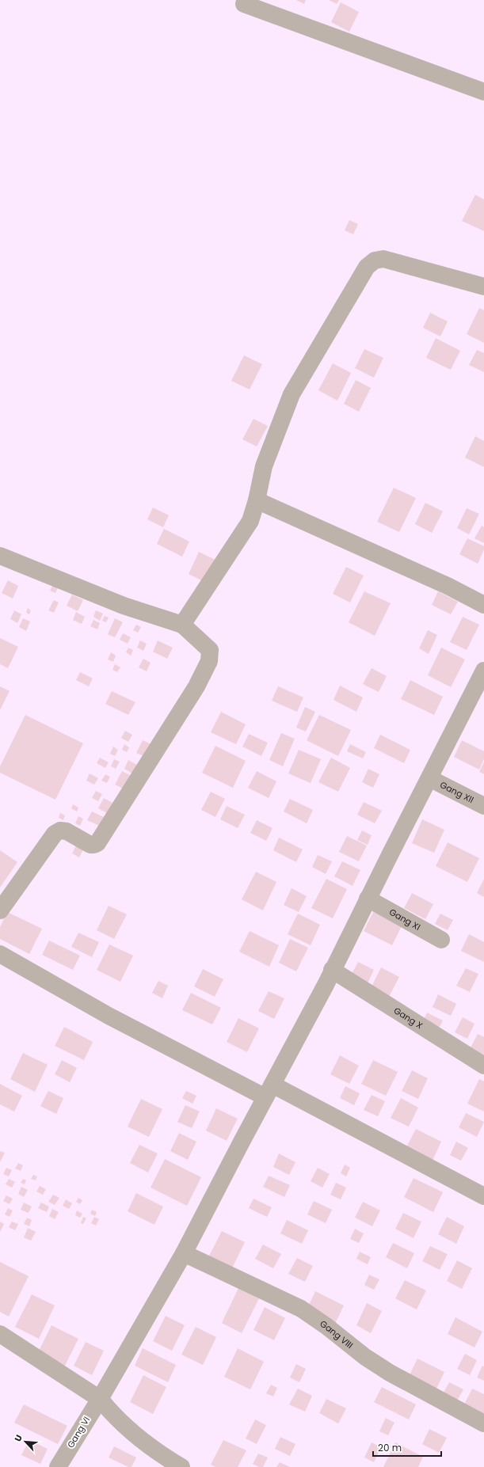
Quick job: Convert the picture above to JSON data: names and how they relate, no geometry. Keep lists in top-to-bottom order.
{
  "streets": {
    "street": [
      "Gang XII",
      "Gang XI",
      "Gang X",
      "Gang VIII",
      "Gang VI"
    ]
  },
  "crossings": [
    ["Gang XII", "Gang VI"],
    ["Gang XI", "Gang VI"],
    ["Gang X", "Gang VI"],
    ["Gang VIII", "Gang VI"]
  ],
  "scale_bar": "20 m",
  "north": "top left"
}
